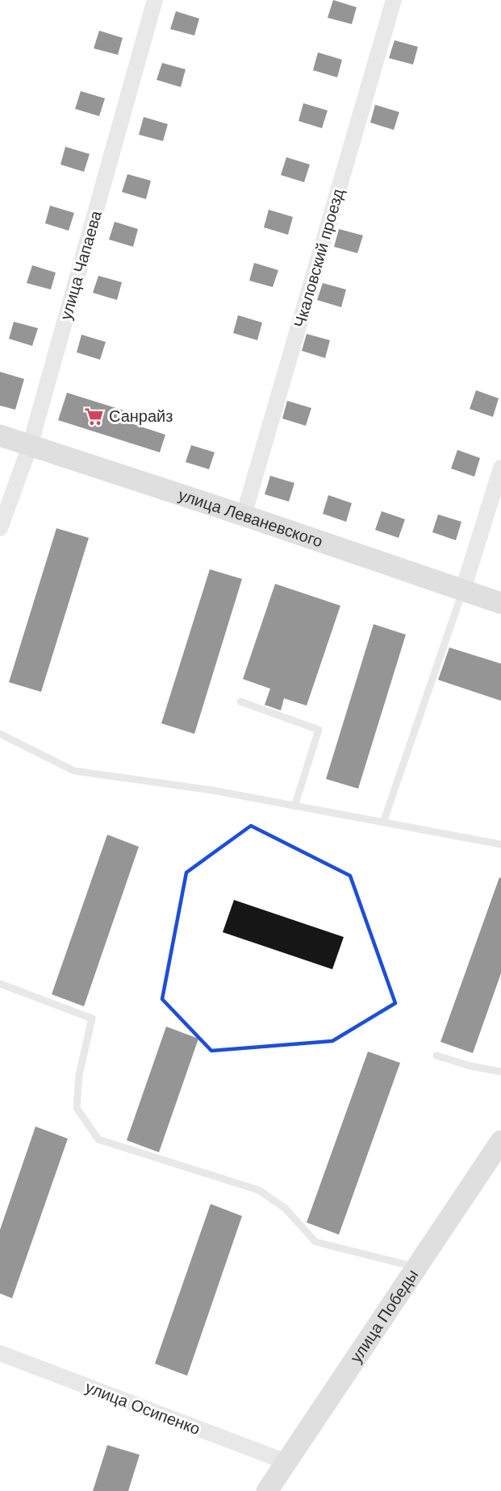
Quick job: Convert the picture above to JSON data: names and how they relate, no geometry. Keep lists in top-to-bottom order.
{
  "streets": {
    "street": [
      "Чкаловский проезд",
      "улица Чапаева",
      "улица Леваневского",
      "улица Победы",
      "улица Осипенко"
    ]
  },
  "crossings": [
    ["Чкаловский проезд", "улица Леваневского"],
    ["улица Чапаева", "улица Леваневского"],
    ["улица Победы", "улица Осипенко"]
  ],
  "places": {
    "supermarket": ["Санрайз"]
  }
}
